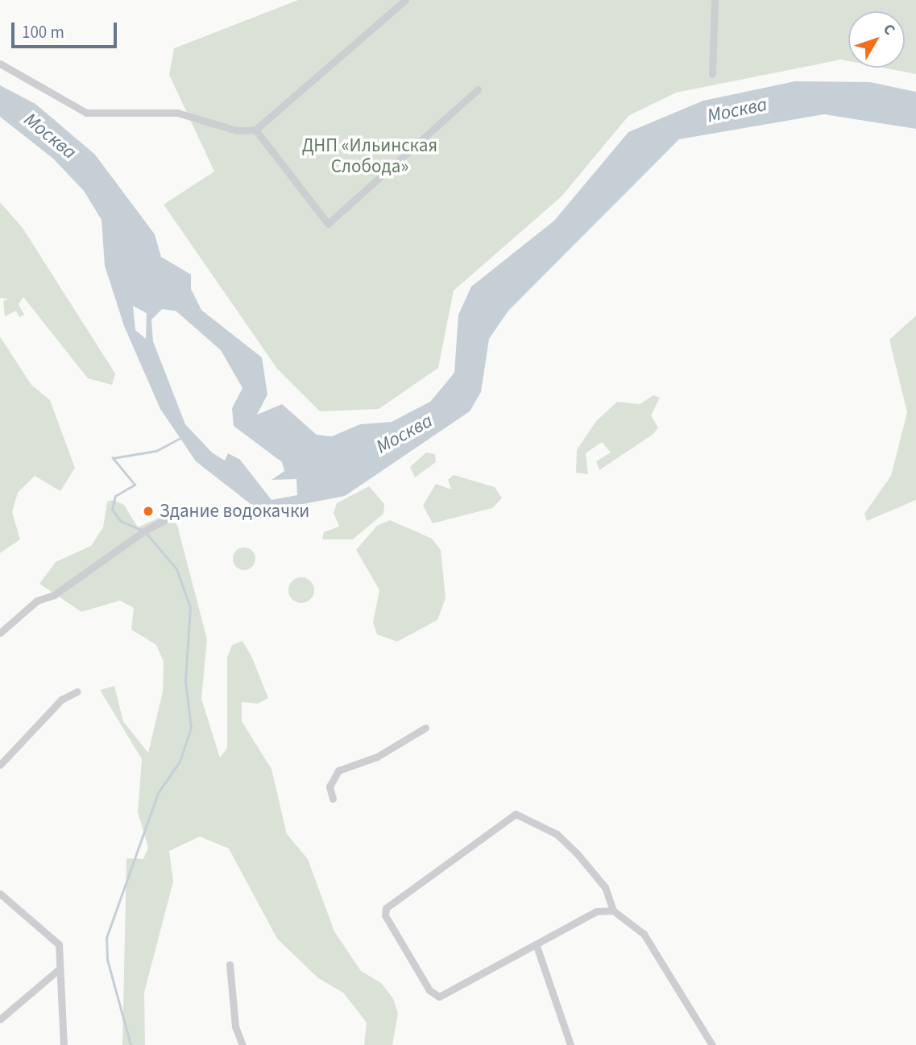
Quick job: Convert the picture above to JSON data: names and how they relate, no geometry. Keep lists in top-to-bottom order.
{
  "water": ["Москва"],
  "parks": ["ДНП «Ильинская Слобода»"],
  "places": ["Здание водокачки"],
  "scale_bar": "100 m",
  "north": "top right"
}
